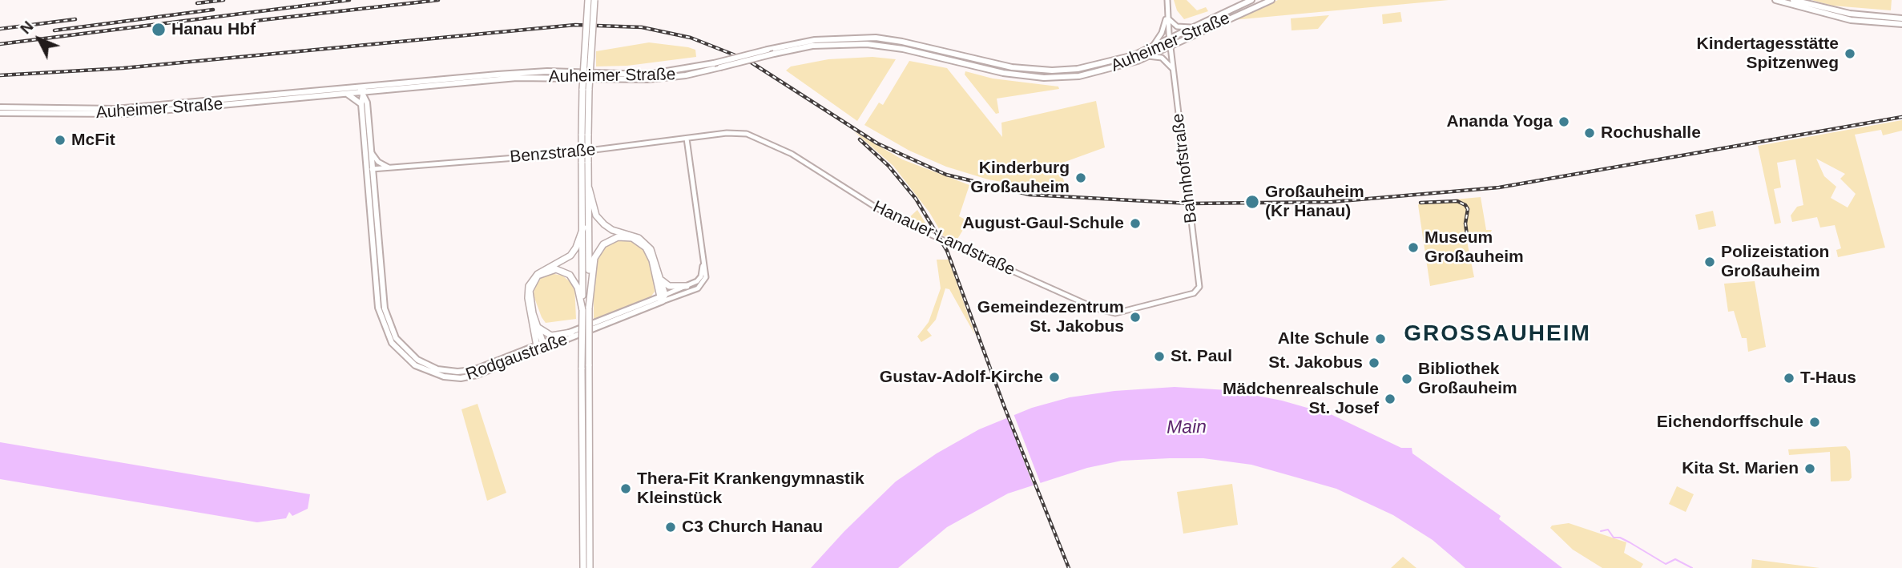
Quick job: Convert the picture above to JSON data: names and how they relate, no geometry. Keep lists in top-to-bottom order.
{
  "streets": {
    "main road": ["Auheimer Straße", "Rodgaustraße"],
    "street": ["Benzstraße", "Bahnhofstraße", "Hanauer Landstraße"]
  },
  "crossings": [
    ["Auheimer Straße", "Bahnhofstraße"],
    ["Auheimer Straße", "Rodgaustraße"],
    ["Benzstraße", "Hanauer Landstraße"],
    ["Benzstraße", "Rodgaustraße"],
    ["Bahnhofstraße", "Hanauer Landstraße"]
  ],
  "districts": ["GROSSAUHEIM"],
  "water": ["Main"],
  "places": [
    "Hanau Hbf",
    "Kindertagesstätte Spitzenweg",
    "Ananda Yoga",
    "Rochushalle",
    "McFit",
    "Kinderburg Großauheim",
    "Großauheim (Kr Hanau)",
    "August-Gaul-Schule",
    "Museum Großauheim",
    "Polizeistation Großauheim",
    "Gemeindezentrum St. Jakobus",
    "Alte Schule",
    "St. Paul",
    "St. Jakobus",
    "Gustav-Adolf-Kirche",
    "T-Haus",
    "Bibliothek Großauheim",
    "Mädchenrealschule St. Josef",
    "Eichendorffschule",
    "Kita St. Marien",
    "Thera-Fit Krankengymnastik Kleinstück",
    "C3 Church Hanau"
  ],
  "north": "top left"
}
